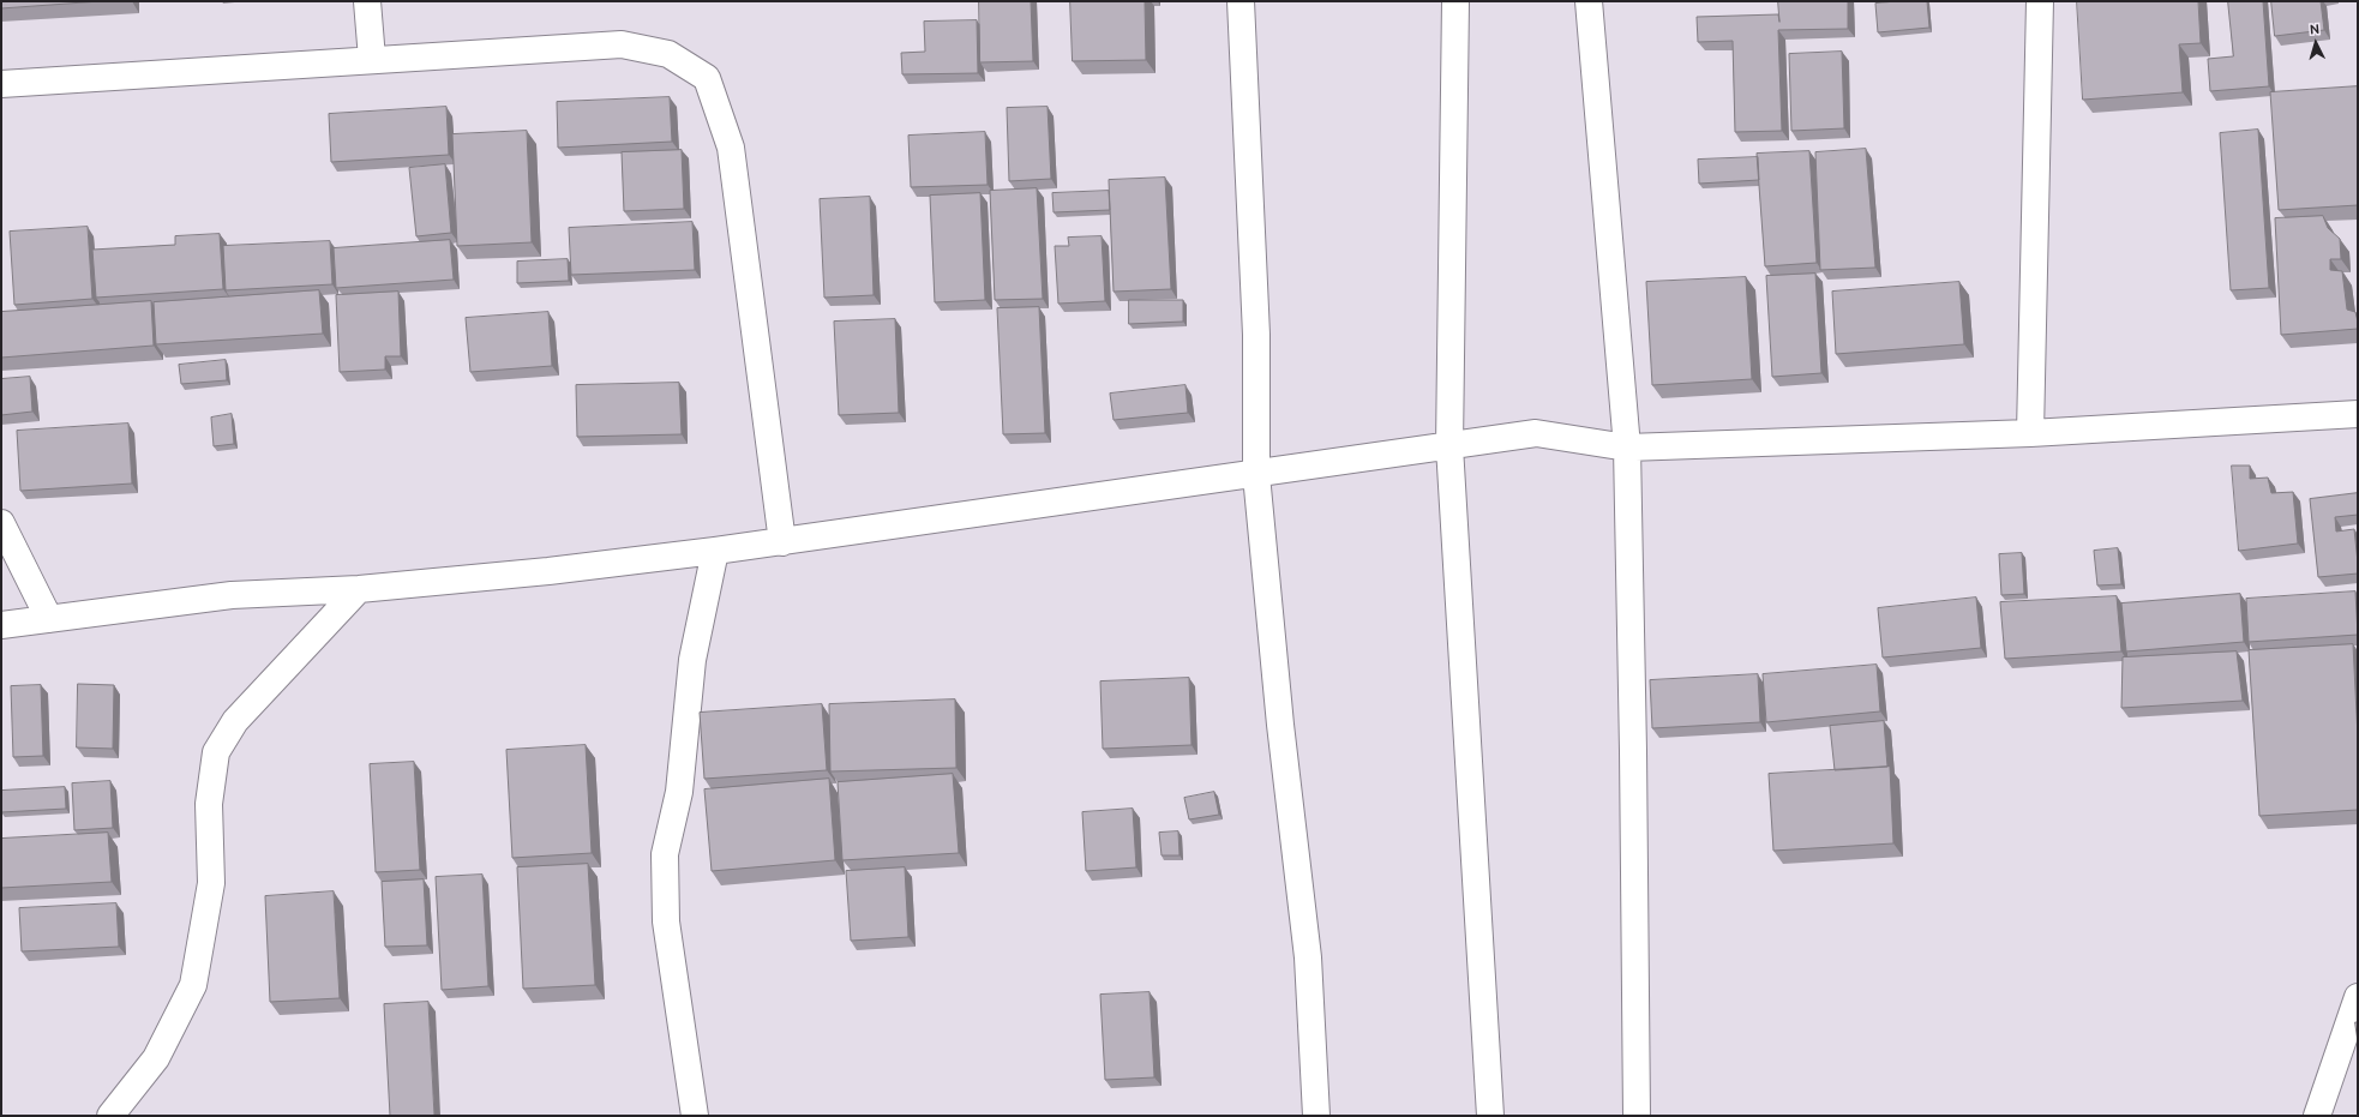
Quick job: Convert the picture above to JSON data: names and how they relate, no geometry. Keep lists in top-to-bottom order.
{
  "north": "top"
}
